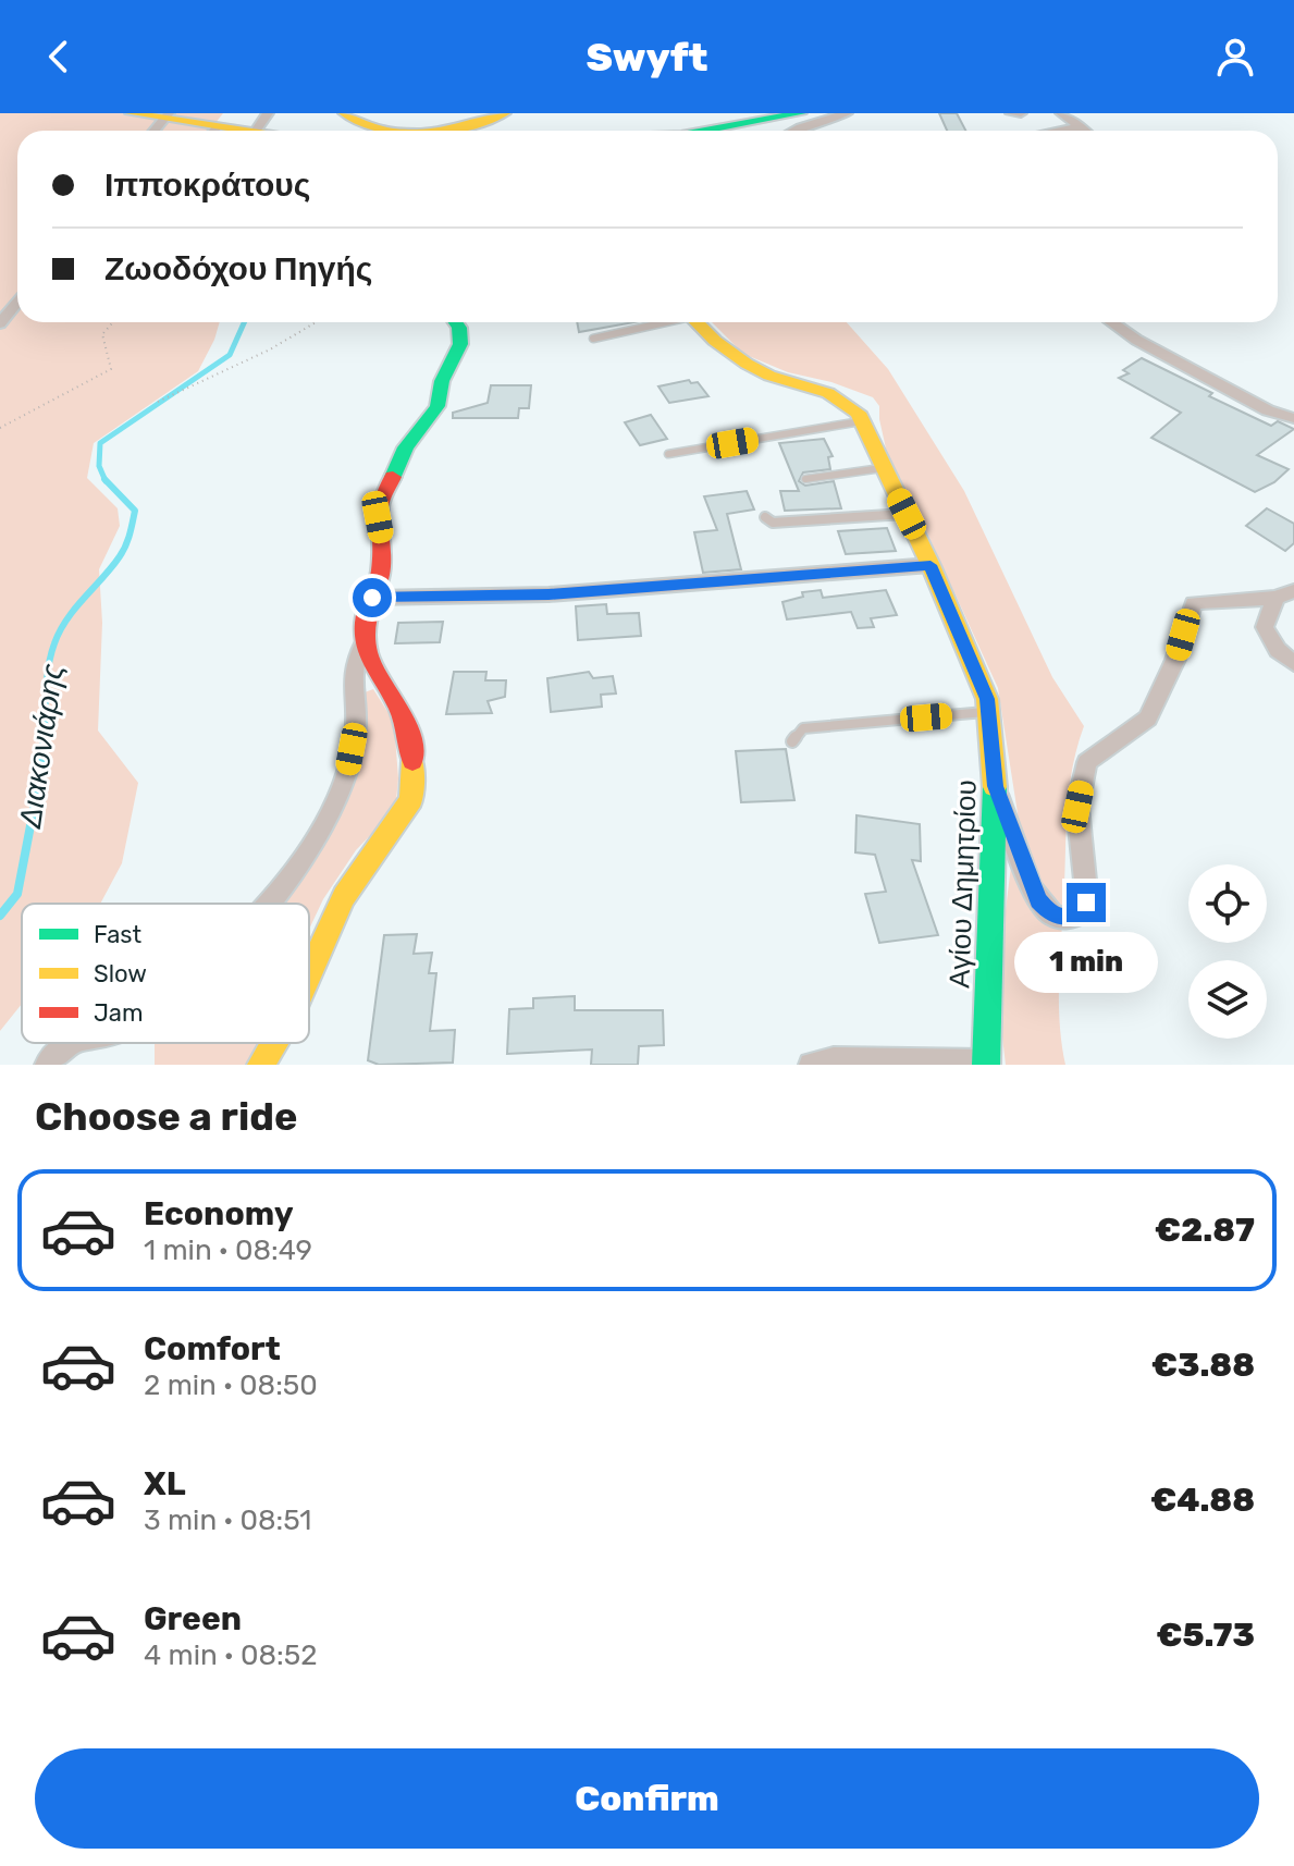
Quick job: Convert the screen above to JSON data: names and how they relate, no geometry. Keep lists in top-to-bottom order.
{
  "streets": {
    "main road": ["Αγίου Δημητρίου"]
  },
  "water": ["Διακονιάρης"],
  "legend": ["Fast", "Slow", "Jam"],
  "page": {
    "header": "Swyft",
    "banner": ["Ιπποκράτους", "Ζωοδόχου Πηγής"],
    "bubble": "1 min",
    "heading": "Choose a ride",
    "list": [
      {
        "name": "Economy",
        "note": "1 min · 08:49",
        "value": "€2.87"
      },
      {
        "name": "Comfort",
        "note": "2 min · 08:50",
        "value": "€3.88"
      },
      {
        "name": "XL",
        "note": "3 min · 08:51",
        "value": "€4.88"
      },
      {
        "name": "Green",
        "note": "4 min · 08:52",
        "value": "€5.73"
      }
    ],
    "buttons": "Confirm"
  }
}
